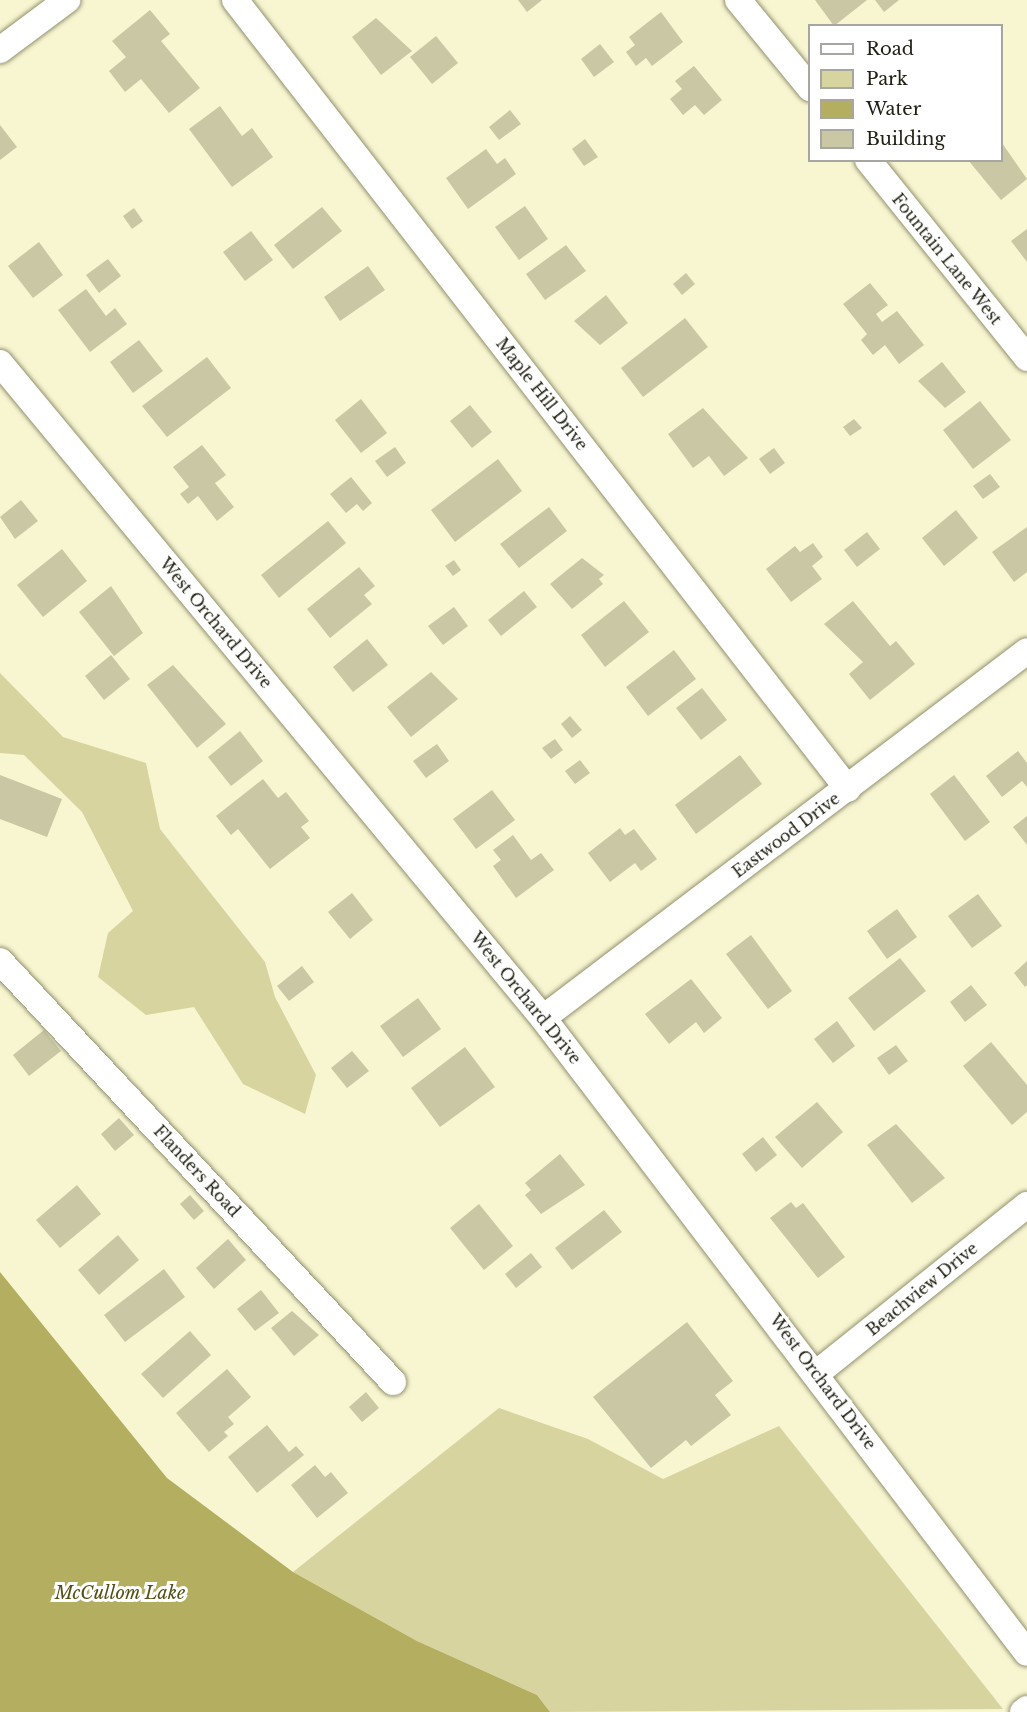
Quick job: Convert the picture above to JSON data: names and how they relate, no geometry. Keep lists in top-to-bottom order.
{
  "streets": {
    "street": [
      "Fountain Lane West",
      "Maple Hill Drive",
      "West Orchard Drive",
      "Eastwood Drive",
      "Flanders Road",
      "Beachview Drive"
    ]
  },
  "crossings": [
    ["Maple Hill Drive", "Eastwood Drive"],
    ["West Orchard Drive", "Eastwood Drive"],
    ["West Orchard Drive", "Beachview Drive"]
  ],
  "water": ["McCullom Lake"],
  "legend": [
    "Road",
    "Park",
    "Water",
    "Building"
  ]
}
